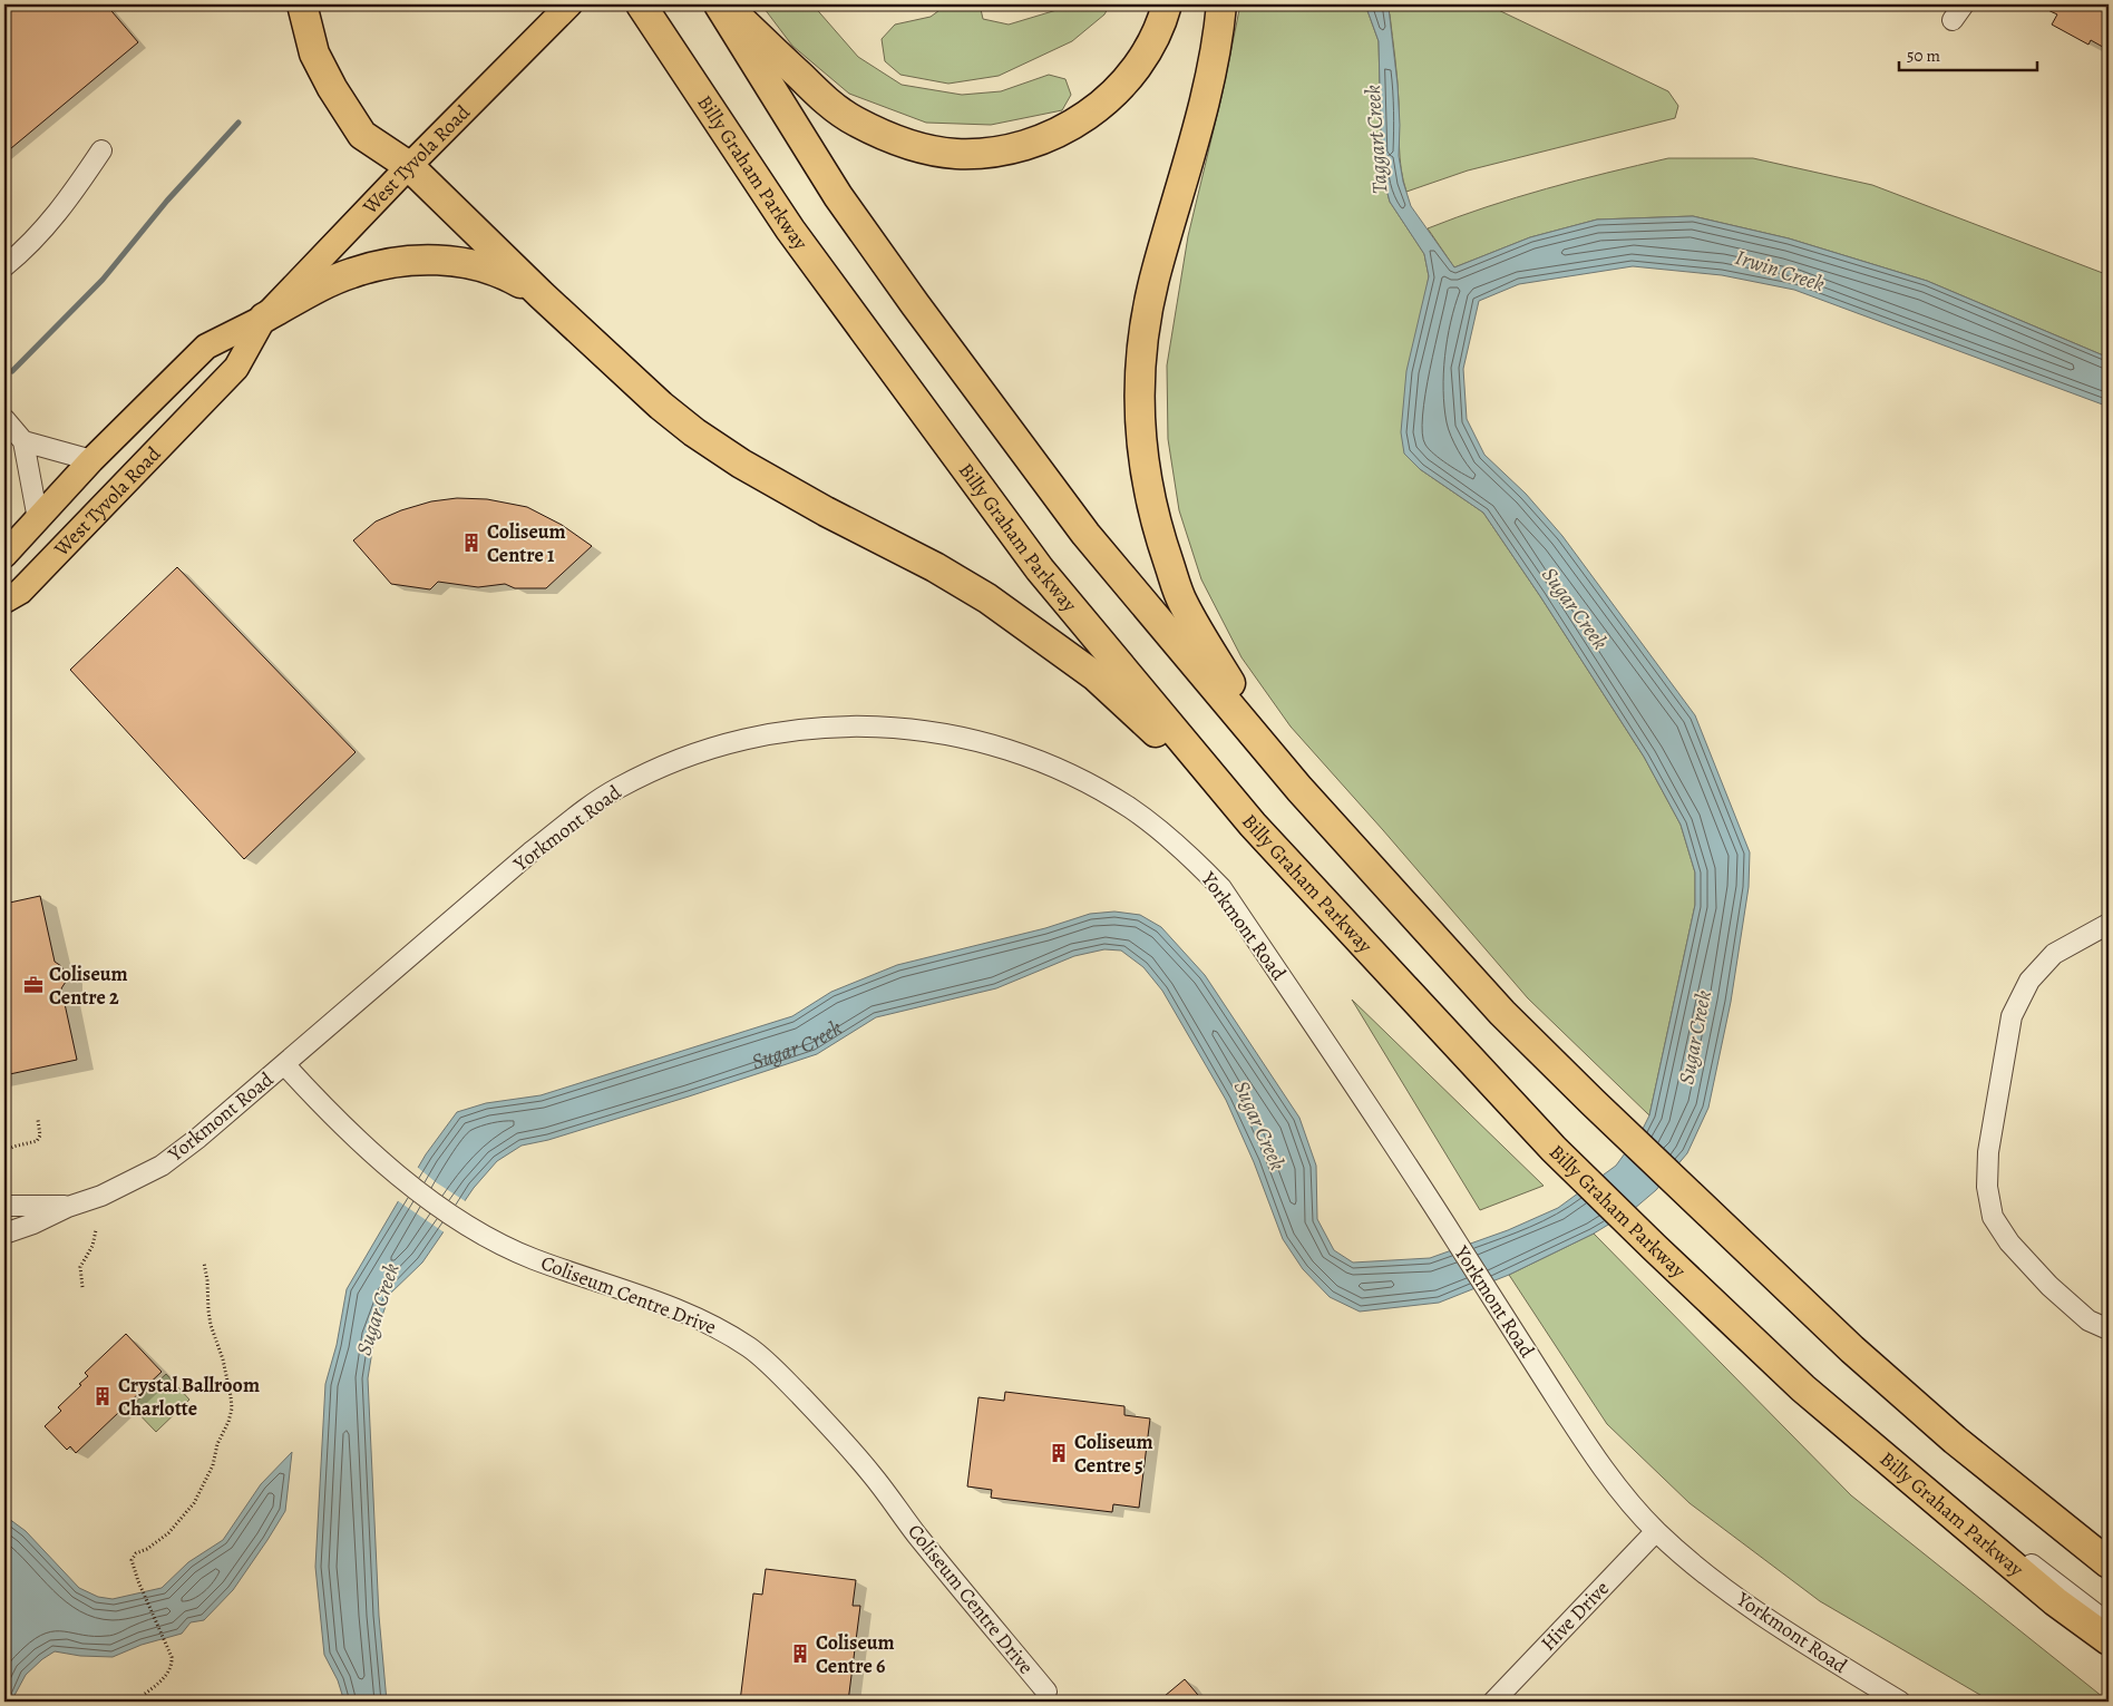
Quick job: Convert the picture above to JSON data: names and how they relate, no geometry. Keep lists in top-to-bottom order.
{
  "streets": {
    "highway": ["Billy Graham Parkway"],
    "main road": ["West Tyvola Road"],
    "street": ["Yorkmont Road", "Coliseum Centre Drive", "Hive Drive"]
  },
  "crossings": [
    ["Yorkmont Road", "Coliseum Centre Drive"],
    ["Yorkmont Road", "Hive Drive"]
  ],
  "water": ["Taggart Creek", "Irwin Creek", "Sugar Creek"],
  "places": {
    "building": [
      "Coliseum Centre 1",
      "Crystal Ballroom Charlotte",
      "Coliseum Centre 5",
      "Coliseum Centre 6"
    ],
    "office": ["Coliseum Centre 2"]
  },
  "scale_bar": "50 m"
}
